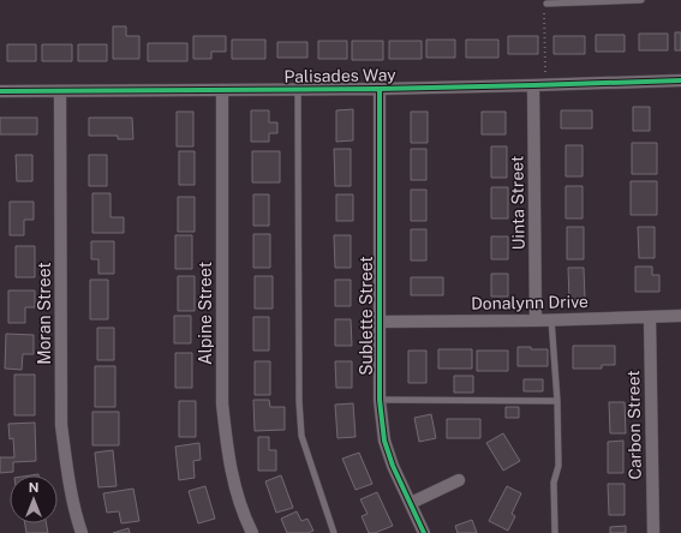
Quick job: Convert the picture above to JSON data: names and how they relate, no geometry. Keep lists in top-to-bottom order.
{
  "streets": {
    "street": [
      "Palisades Way",
      "Uinta Street",
      "Donalynn Drive",
      "Moran Street",
      "Alpine Street",
      "Sublette Street",
      "Carbon Street"
    ]
  },
  "crossings": [
    ["Palisades Way", "Uinta Street"],
    ["Palisades Way", "Moran Street"],
    ["Palisades Way", "Alpine Street"],
    ["Palisades Way", "Sublette Street"],
    ["Uinta Street", "Donalynn Drive"],
    ["Donalynn Drive", "Sublette Street"],
    ["Donalynn Drive", "Carbon Street"]
  ],
  "north": "top"
}
